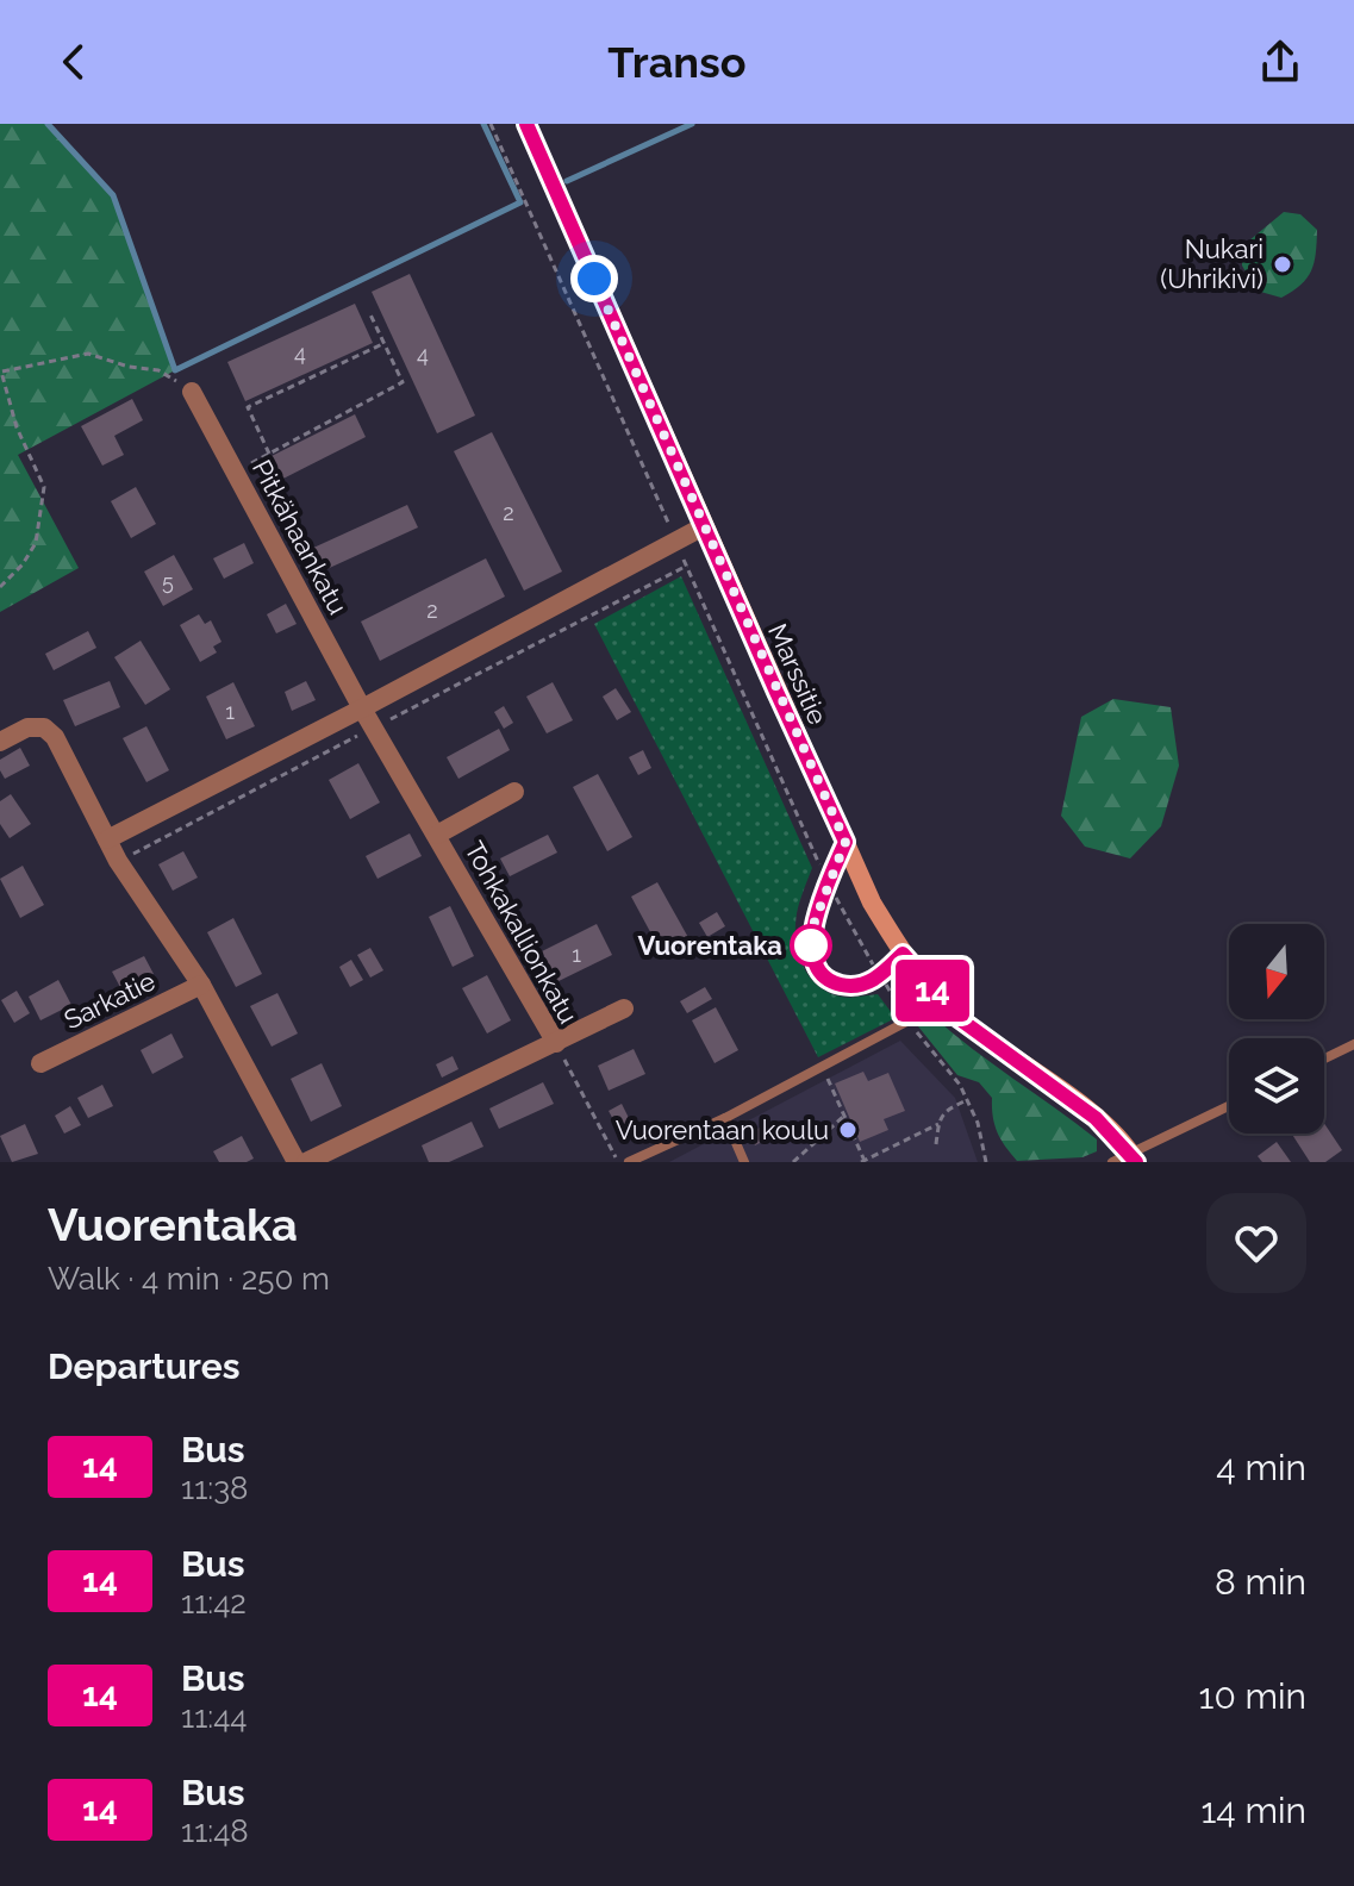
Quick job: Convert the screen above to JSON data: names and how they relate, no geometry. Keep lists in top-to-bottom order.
{
  "streets": {
    "main road": ["Marssitie"],
    "street": ["Pitkähaankatu", "Tohkakallionkatu", "Sarkatie"]
  },
  "crossings": [
    ["Pitkähaankatu", "Tohkakallionkatu"]
  ],
  "places": ["Nukari (Uhrikivi)", "Vuorentaka", "Vuorentaan koulu"],
  "lines": ["bus line 14"],
  "house_numbers": [
    "4",
    "4",
    "2",
    "5",
    "2",
    "1",
    "1"
  ],
  "north": "bottom",
  "page": {
    "header": "Transo",
    "on_map": "14",
    "heading": [
      ["Vuorentaka", "Walk · 4 min · 250 m"],
      "Departures"
    ],
    "list": [
      {
        "mark": "14",
        "name": "Bus",
        "note": "11:38",
        "value": "4 min"
      },
      {
        "mark": "14",
        "name": "Bus",
        "note": "11:42",
        "value": "8 min"
      },
      {
        "mark": "14",
        "name": "Bus",
        "note": "11:44",
        "value": "10 min"
      },
      {
        "mark": "14",
        "name": "Bus",
        "note": "11:48",
        "value": "14 min"
      }
    ]
  }
}
